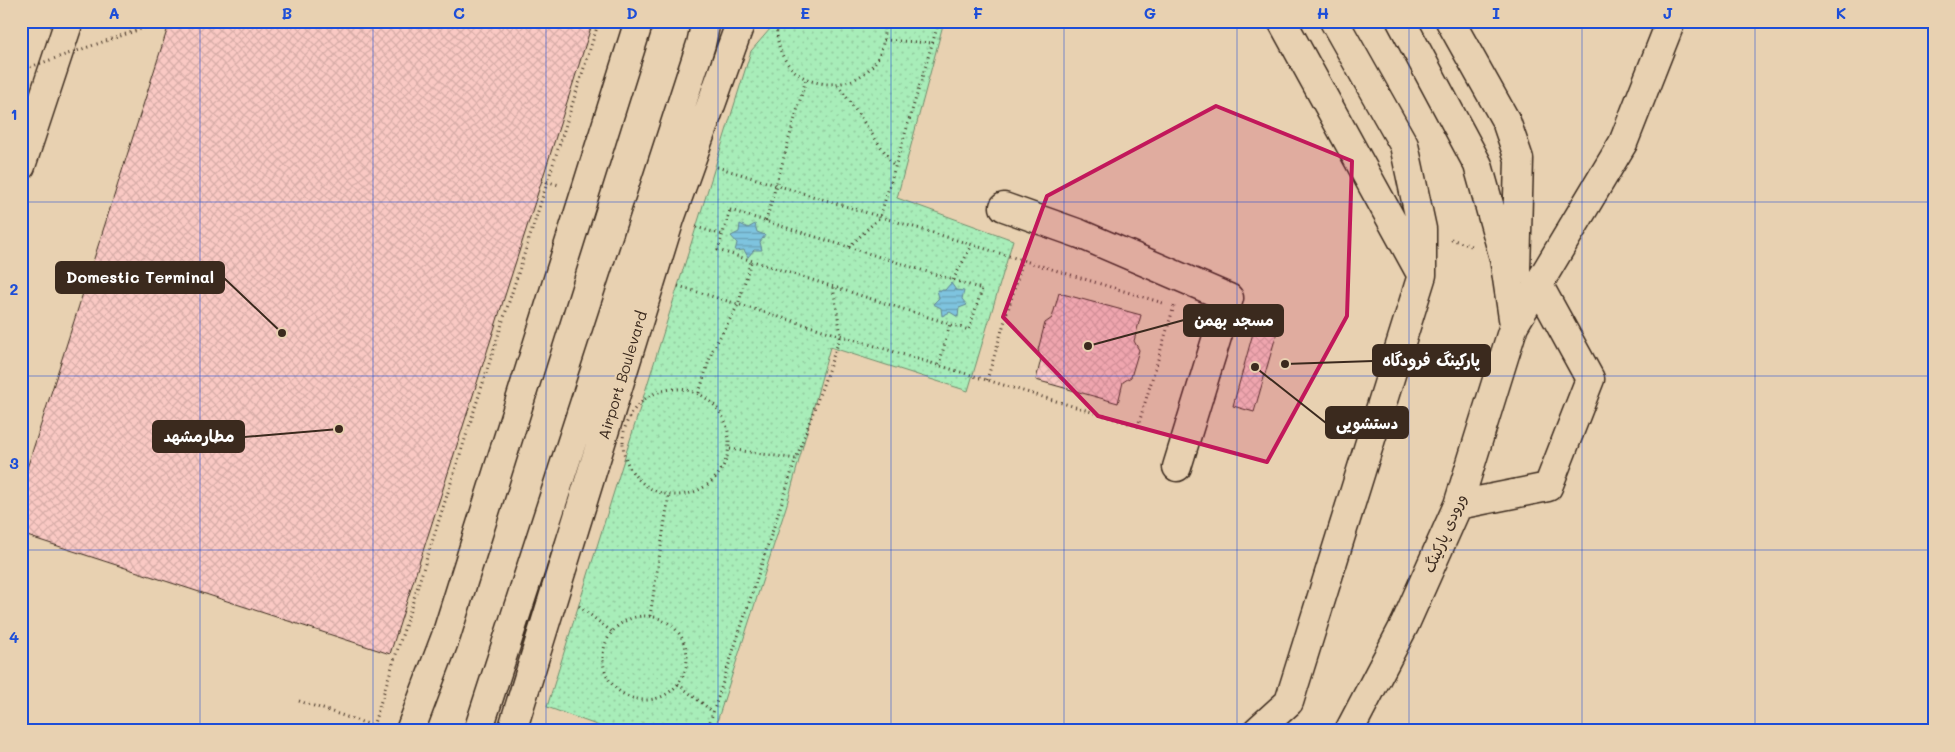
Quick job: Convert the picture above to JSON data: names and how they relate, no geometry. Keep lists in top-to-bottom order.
{
  "streets": {
    "lane": ["Airport Boulevard", "ورودی پارکینگ"]
  },
  "places": [
    "Domestic Terminal",
    "مسجد بهمن",
    "پارکینگ فرودگاه",
    "دستشویی",
    "مطارمشهد"
  ],
  "grid": {
    "columns": [
      "A",
      "B",
      "C",
      "D",
      "E",
      "F",
      "G",
      "H",
      "I",
      "J",
      "K"
    ],
    "rows": [
      "1",
      "2",
      "3",
      "4"
    ]
  }
}
